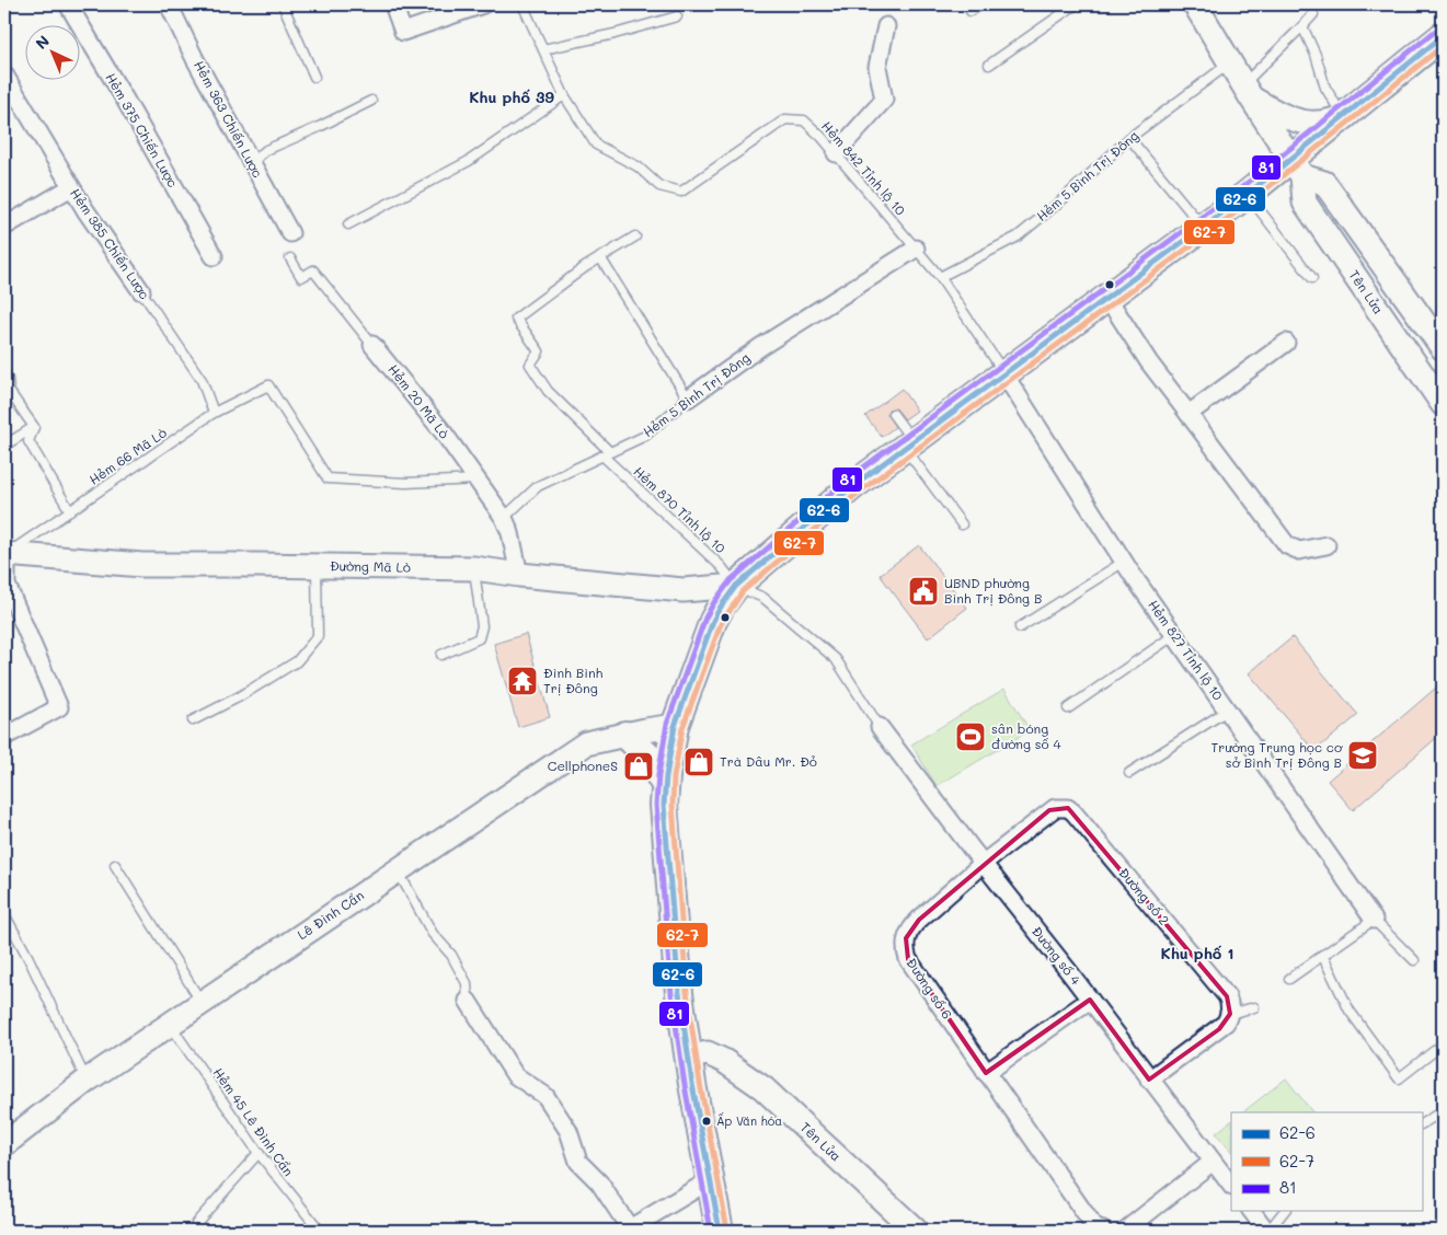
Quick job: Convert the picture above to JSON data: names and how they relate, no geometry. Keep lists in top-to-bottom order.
{
  "streets": {
    "street": [
      "Hẻm 363 Chiến Lược",
      "Hẻm 375 Chiến Lược",
      "Hẻm 5 Bình Trị Đông",
      "Hẻm 385 Chiến Lược",
      "Tên Lửa",
      "Hẻm 20 Mã Lò",
      "Đường Mã Lò",
      "Hẻm 827 Tỉnh lộ 10",
      "Đường số 2",
      "Lê Đình Cẩn",
      "Đường số 4",
      "Đường số 6"
    ],
    "lane": [
      "Hẻm 842 Tỉnh lộ 10",
      "Hẻm 66 Mã Lò",
      "Hẻm 870 Tỉnh lộ 10",
      "Hẻm 45 Lê Đình Cẩn"
    ]
  },
  "crossings": [
    ["Hẻm 842 Tỉnh lộ 10", "Hẻm 5 Bình Trị Đông"],
    ["Hẻm 842 Tỉnh lộ 10", "Hẻm 827 Tỉnh lộ 10"],
    ["Hẻm 5 Bình Trị Đông", "Hẻm 20 Mã Lò"],
    ["Hẻm 5 Bình Trị Đông", "Hẻm 870 Tỉnh lộ 10"],
    ["Hẻm 385 Chiến Lược", "Hẻm 66 Mã Lò"],
    ["Hẻm 20 Mã Lò", "Hẻm 66 Mã Lò"],
    ["Hẻm 20 Mã Lò", "Đường Mã Lò"],
    ["Hẻm 66 Mã Lò", "Đường Mã Lò"],
    ["Hẻm 870 Tỉnh lộ 10", "Đường Mã Lò"],
    ["Đường số 2", "Đường số 4"],
    ["Đường số 2", "Đường số 6"],
    ["Lê Đình Cẩn", "Hẻm 45 Lê Đình Cẩn"],
    ["Đường số 4", "Đường số 6"]
  ],
  "districts": ["Khu phố 39", "Khu phố 1"],
  "places": {
    "public building": ["UBND phường Bình Trị Đông B"],
    "temple": ["Đình Bình Trị Đông"],
    "sports": ["sân bóng đường số 4"],
    "school or university": ["Trường Trung học cơ sở Bình Trị Đông B"],
    "shop": ["Trà Dâu Mr. Đỏ", "CellphoneS"],
    "other": ["Ấp Văn hóa"]
  },
  "lines": ["transit line 81", "transit line 62-6", "transit line 62-7"],
  "legend": ["62-6", "62-7", "81"],
  "north": "top left"
}
